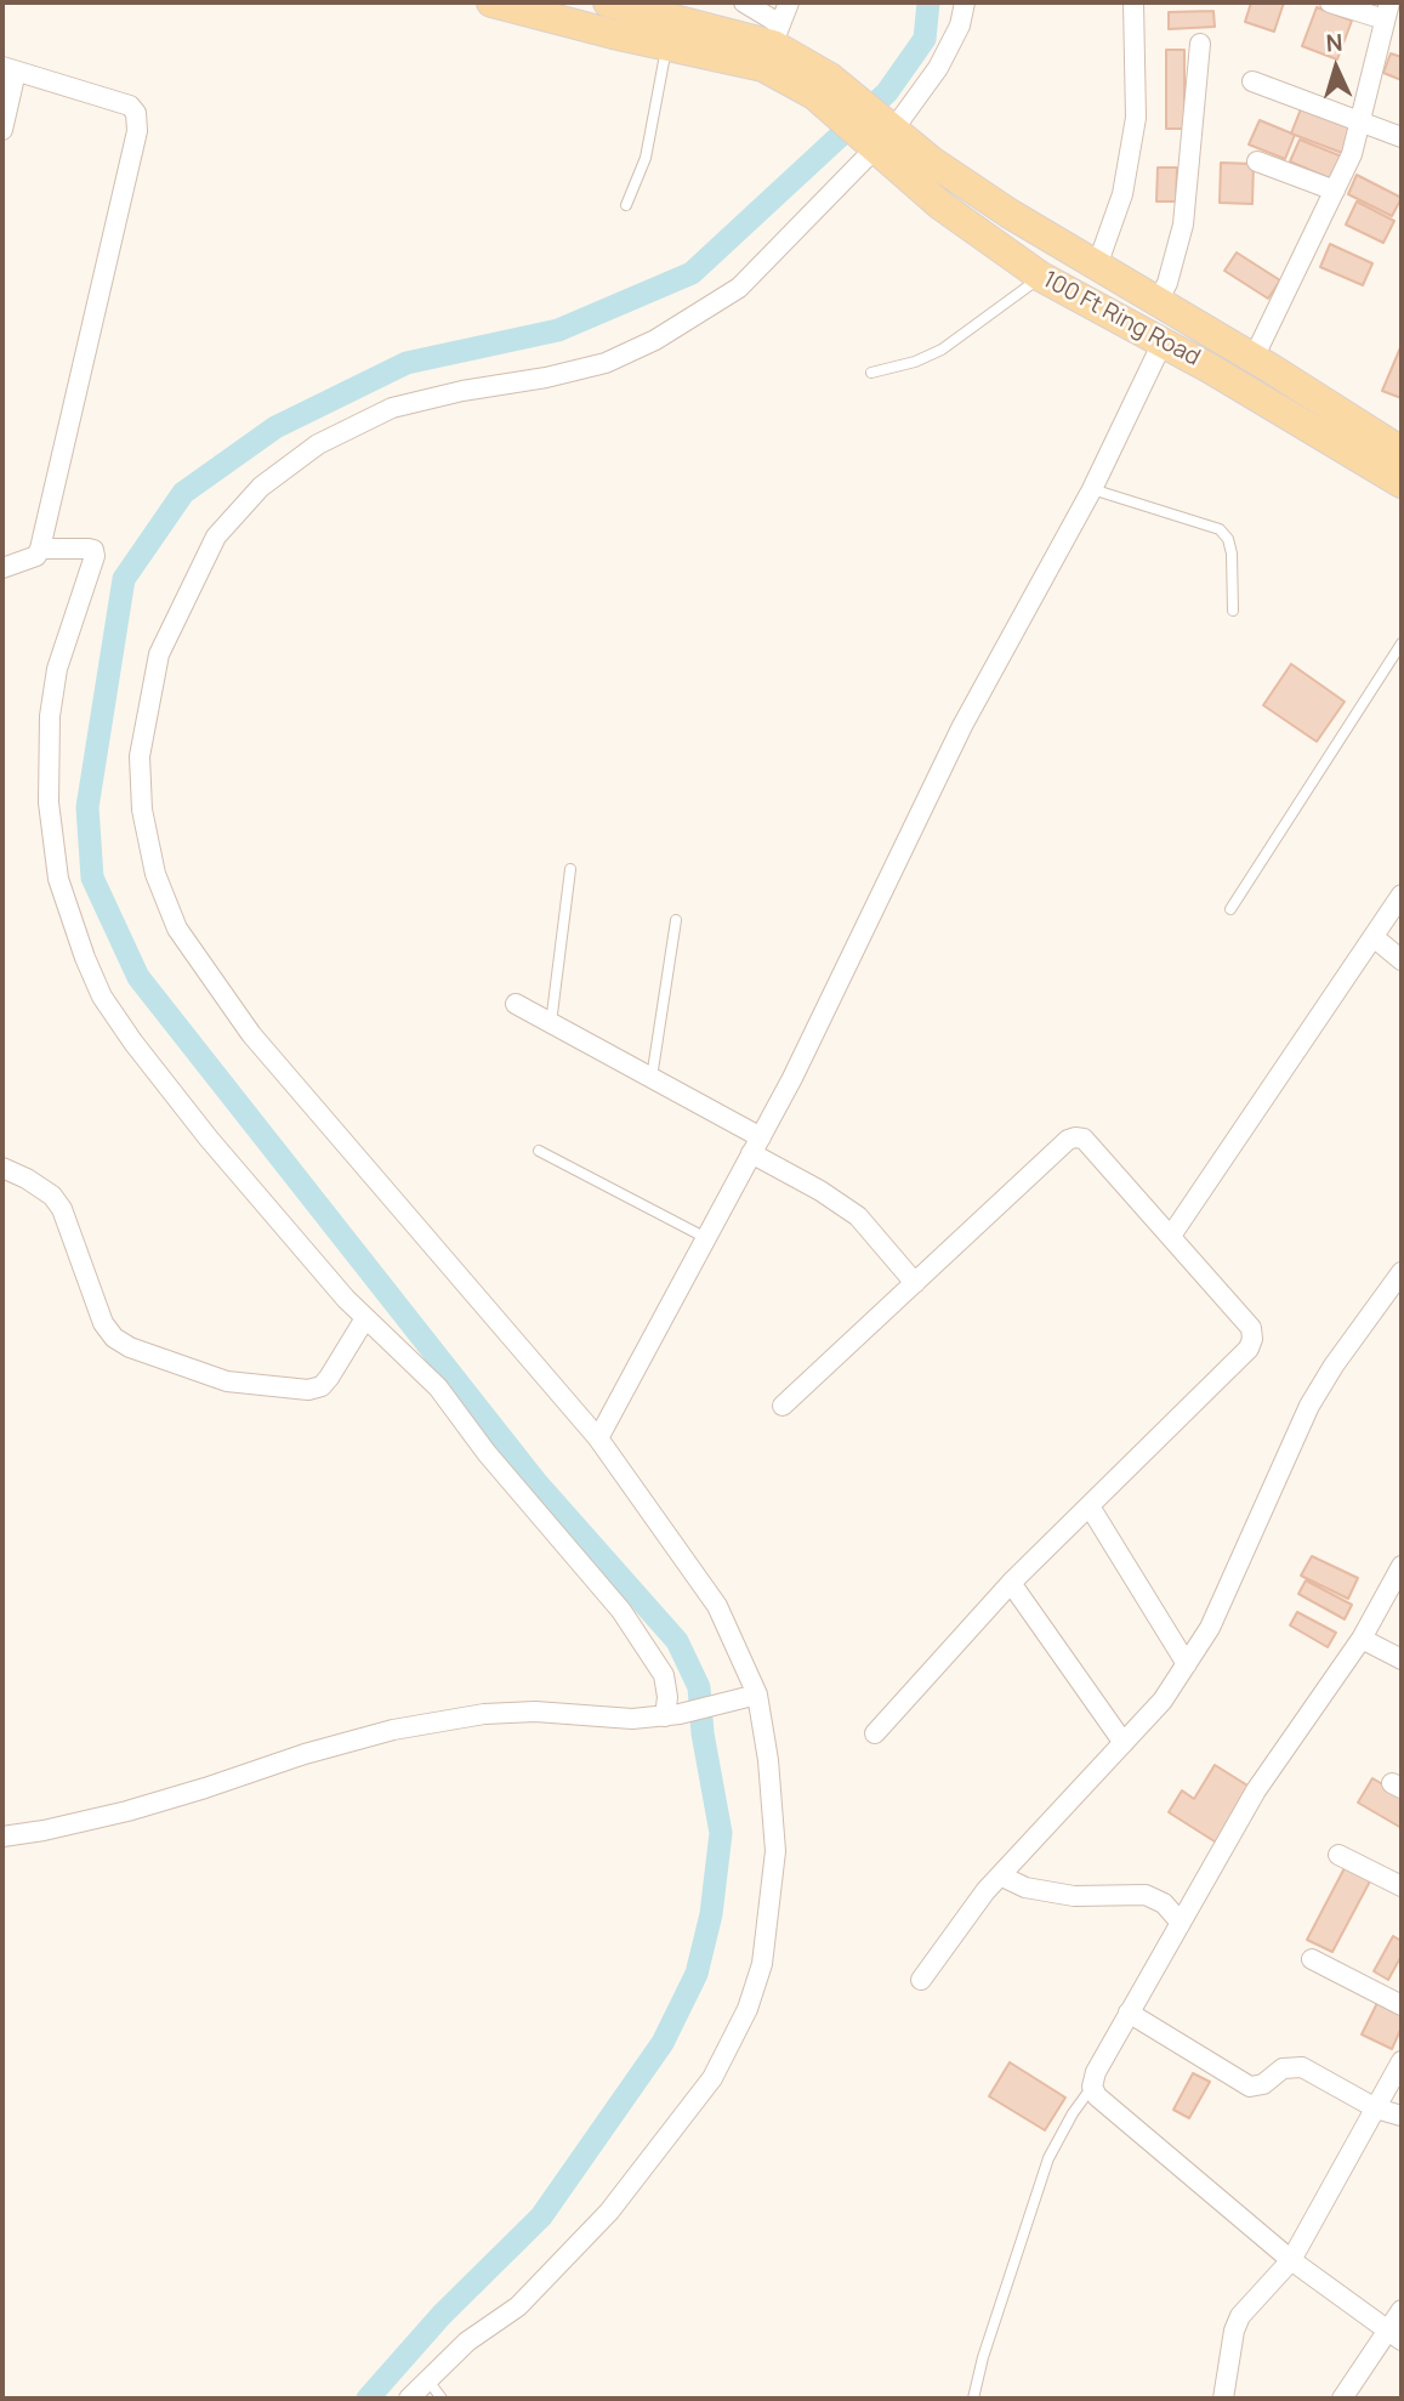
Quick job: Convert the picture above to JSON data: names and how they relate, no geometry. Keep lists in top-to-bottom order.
{
  "streets": {
    "main road": ["100 Ft Ring Road"]
  },
  "north": "top"
}
